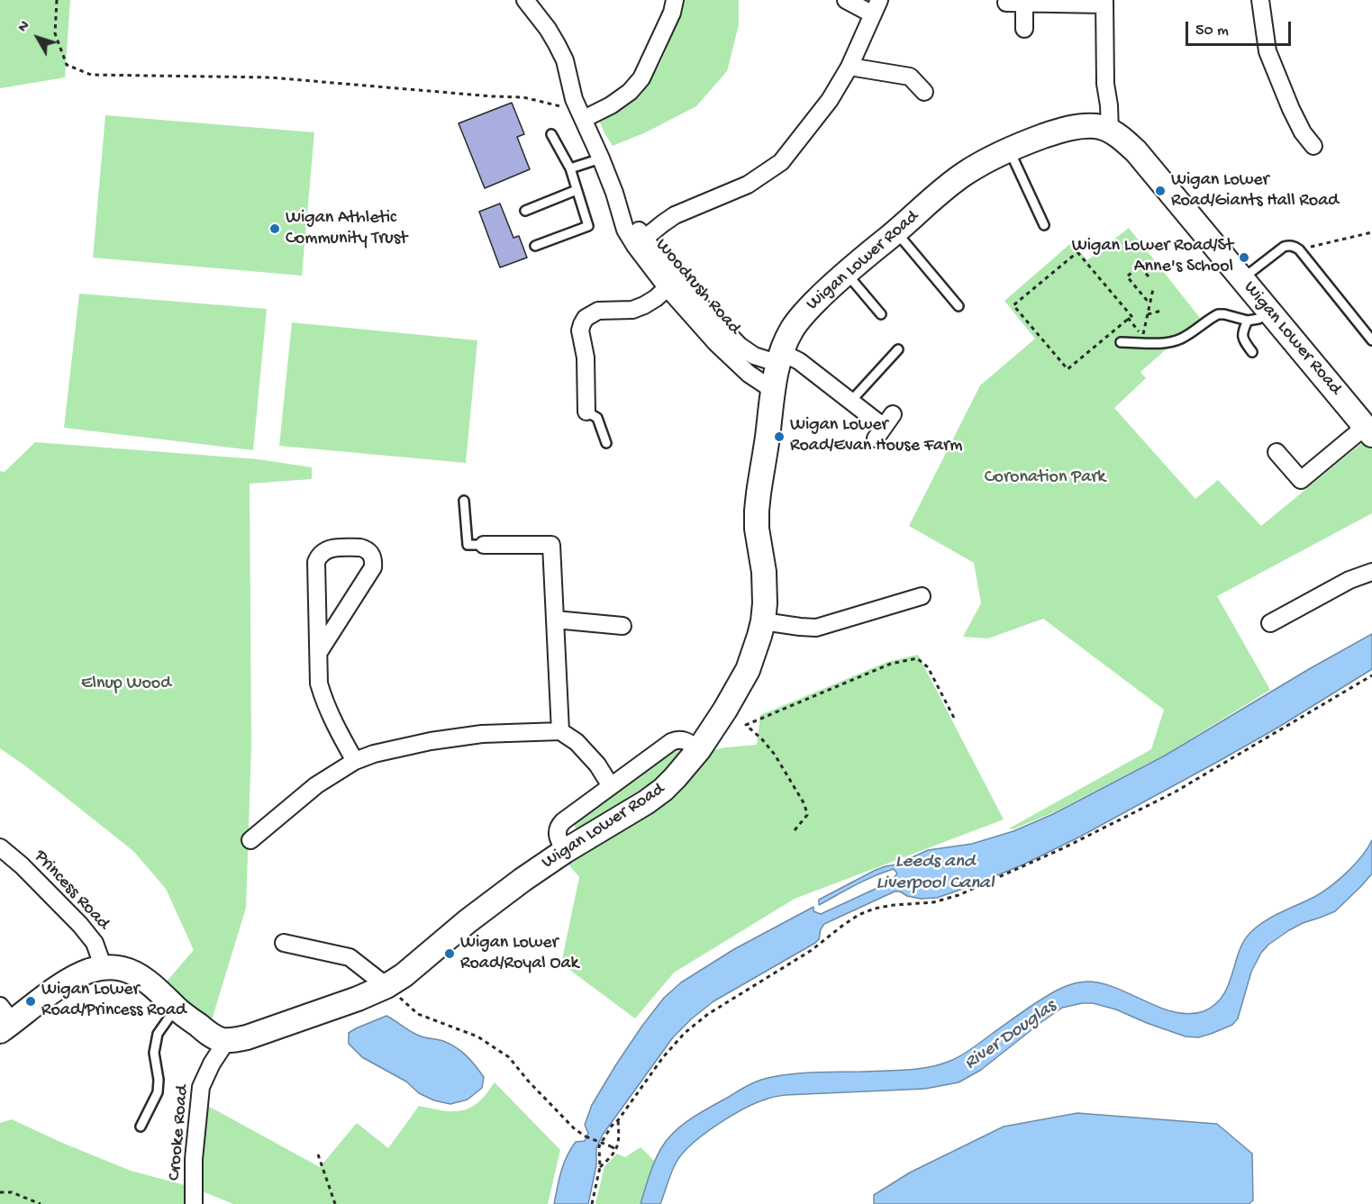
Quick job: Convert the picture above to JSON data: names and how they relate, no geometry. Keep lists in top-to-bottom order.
{
  "streets": {
    "main road": ["Wigan Lower Road"],
    "street": ["Woodrush Road", "Princess Road", "Crooke Road"]
  },
  "crossings": [
    ["Wigan Lower Road", "Woodrush Road"],
    ["Wigan Lower Road", "Crooke Road"]
  ],
  "water": ["Leeds and Liverpool Canal", "River Douglas"],
  "parks": ["Coronation Park", "Elnup Wood"],
  "places": [
    "Wigan Lower Road/Giants Hall Road",
    "Wigan Athletic Community Trust",
    "Wigan Lower Road/St Anne's School",
    "Wigan Lower Road/Evan House Farm",
    "Wigan Lower Road/Royal Oak",
    "Wigan Lower Road/Princess Road"
  ],
  "scale_bar": "50 m",
  "north": "top left"
}
